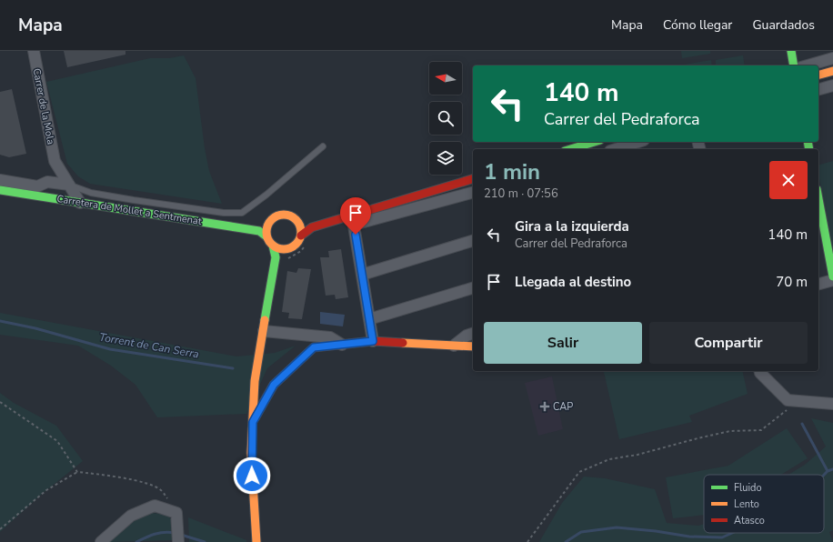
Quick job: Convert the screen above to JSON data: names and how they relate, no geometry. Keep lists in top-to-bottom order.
{
  "streets": {
    "street": ["Carrer de la Mola", "Carretera de Mollet a Sentmenat"]
  },
  "crossings": [
    ["Carrer de la Mola", "Carretera de Mollet a Sentmenat"]
  ],
  "water": ["Torrent de Can Serra"],
  "places": {
    "health": ["CAP"]
  },
  "legend": ["Fluido", "Lento", "Atasco"],
  "north": "left",
  "page": {
    "header": "Mapa",
    "nav": ["Mapa", "Cómo llegar", "Guardados"],
    "turn": ["140 m", "Carrer del Pedraforca"],
    "heading": ["1 min", "210 m · 07:56"],
    "list": [
      {
        "name": "Gira a la izquierda",
        "note": "Carrer del Pedraforca",
        "value": "140 m"
      },
      {
        "name": "Llegada al destino",
        "value": "70 m"
      }
    ],
    "buttons": ["Salir", "Compartir"]
  }
}
